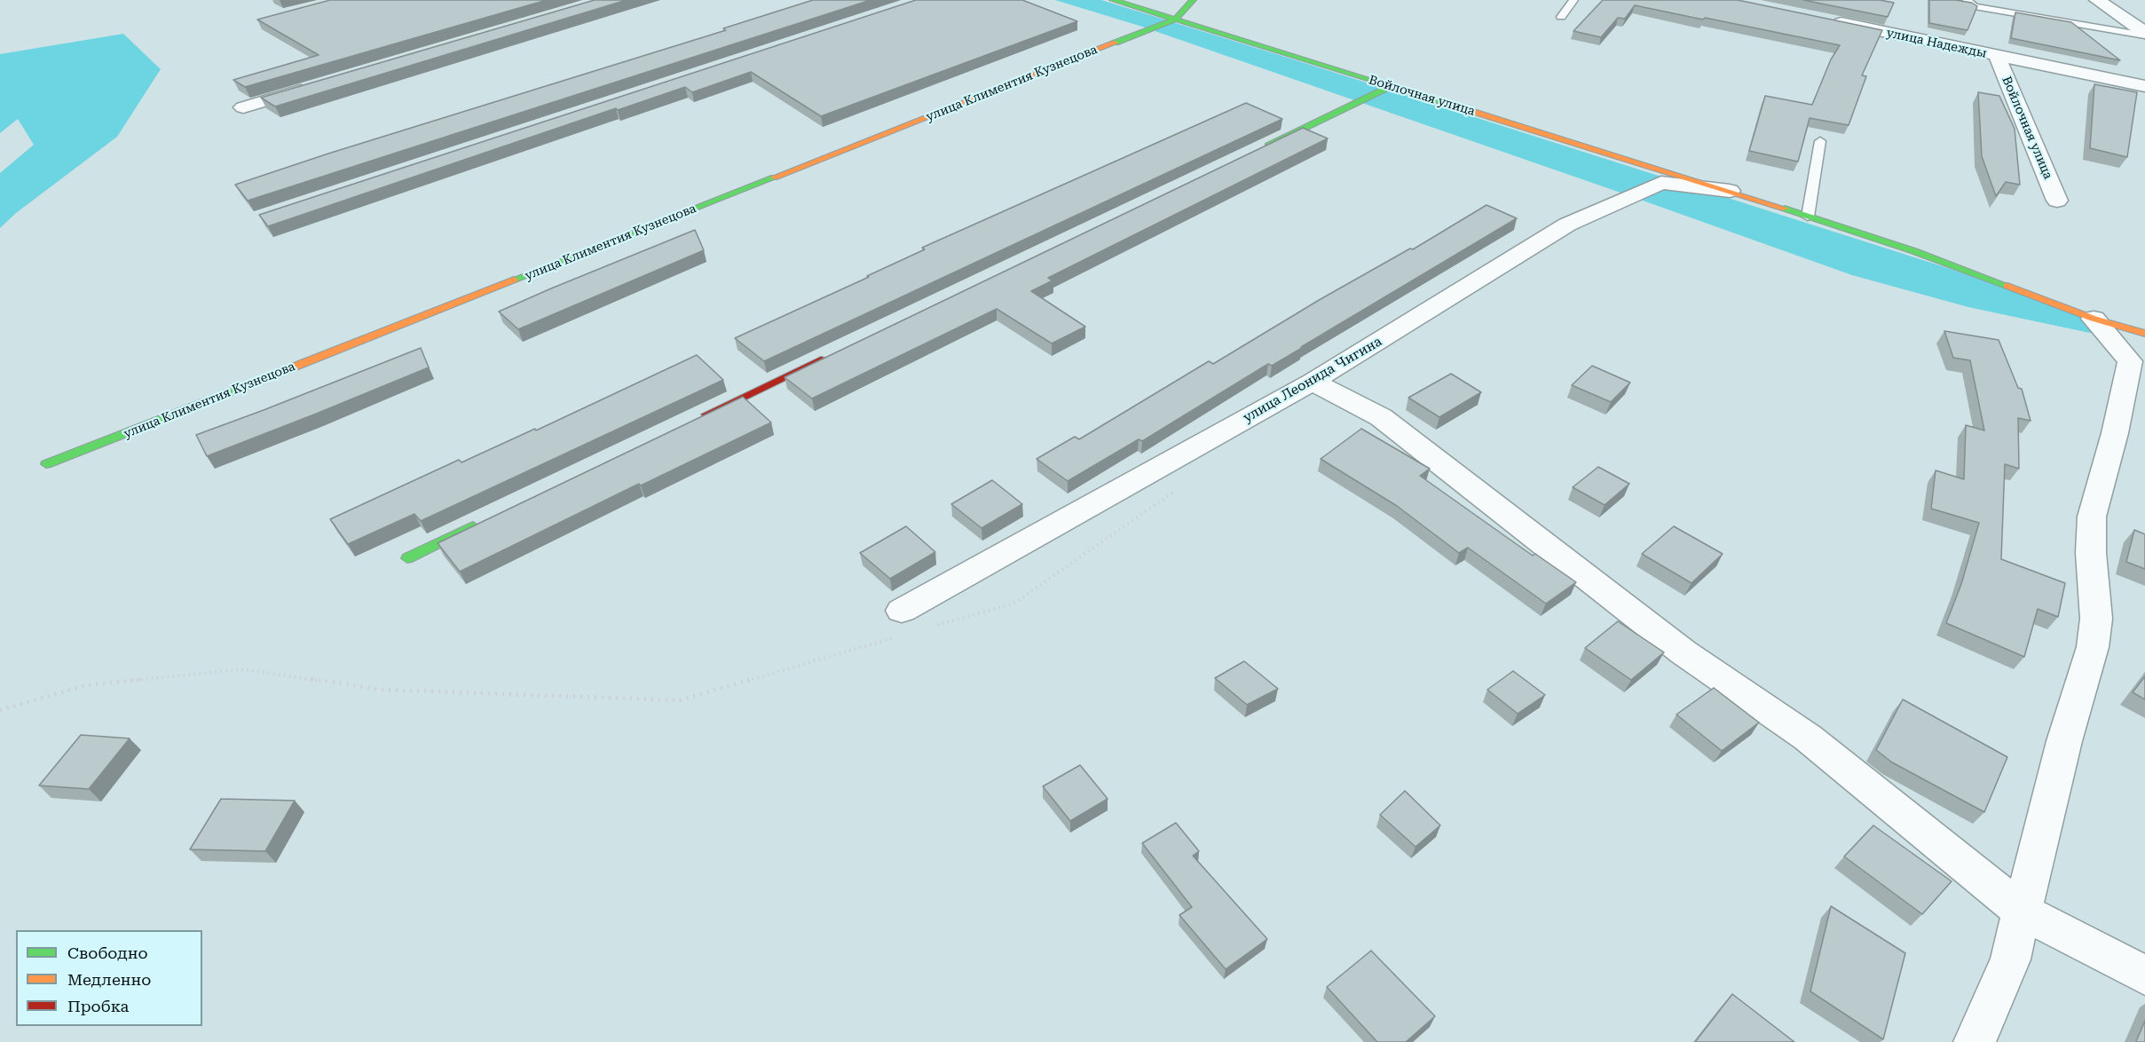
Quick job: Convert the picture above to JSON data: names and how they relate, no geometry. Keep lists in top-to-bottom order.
{
  "streets": {
    "street": [
      "улица Надежды",
      "улица Климентия Кузнецова",
      "Войлочная улица",
      "улица Леонида Чигина"
    ]
  },
  "crossings": [
    ["улица Надежды", "Войлочная улица"],
    ["улица Климентия Кузнецова", "Войлочная улица"],
    ["Войлочная улица", "улица Леонида Чигина"]
  ],
  "legend": ["Свободно", "Медленно", "Пробка"]
}
